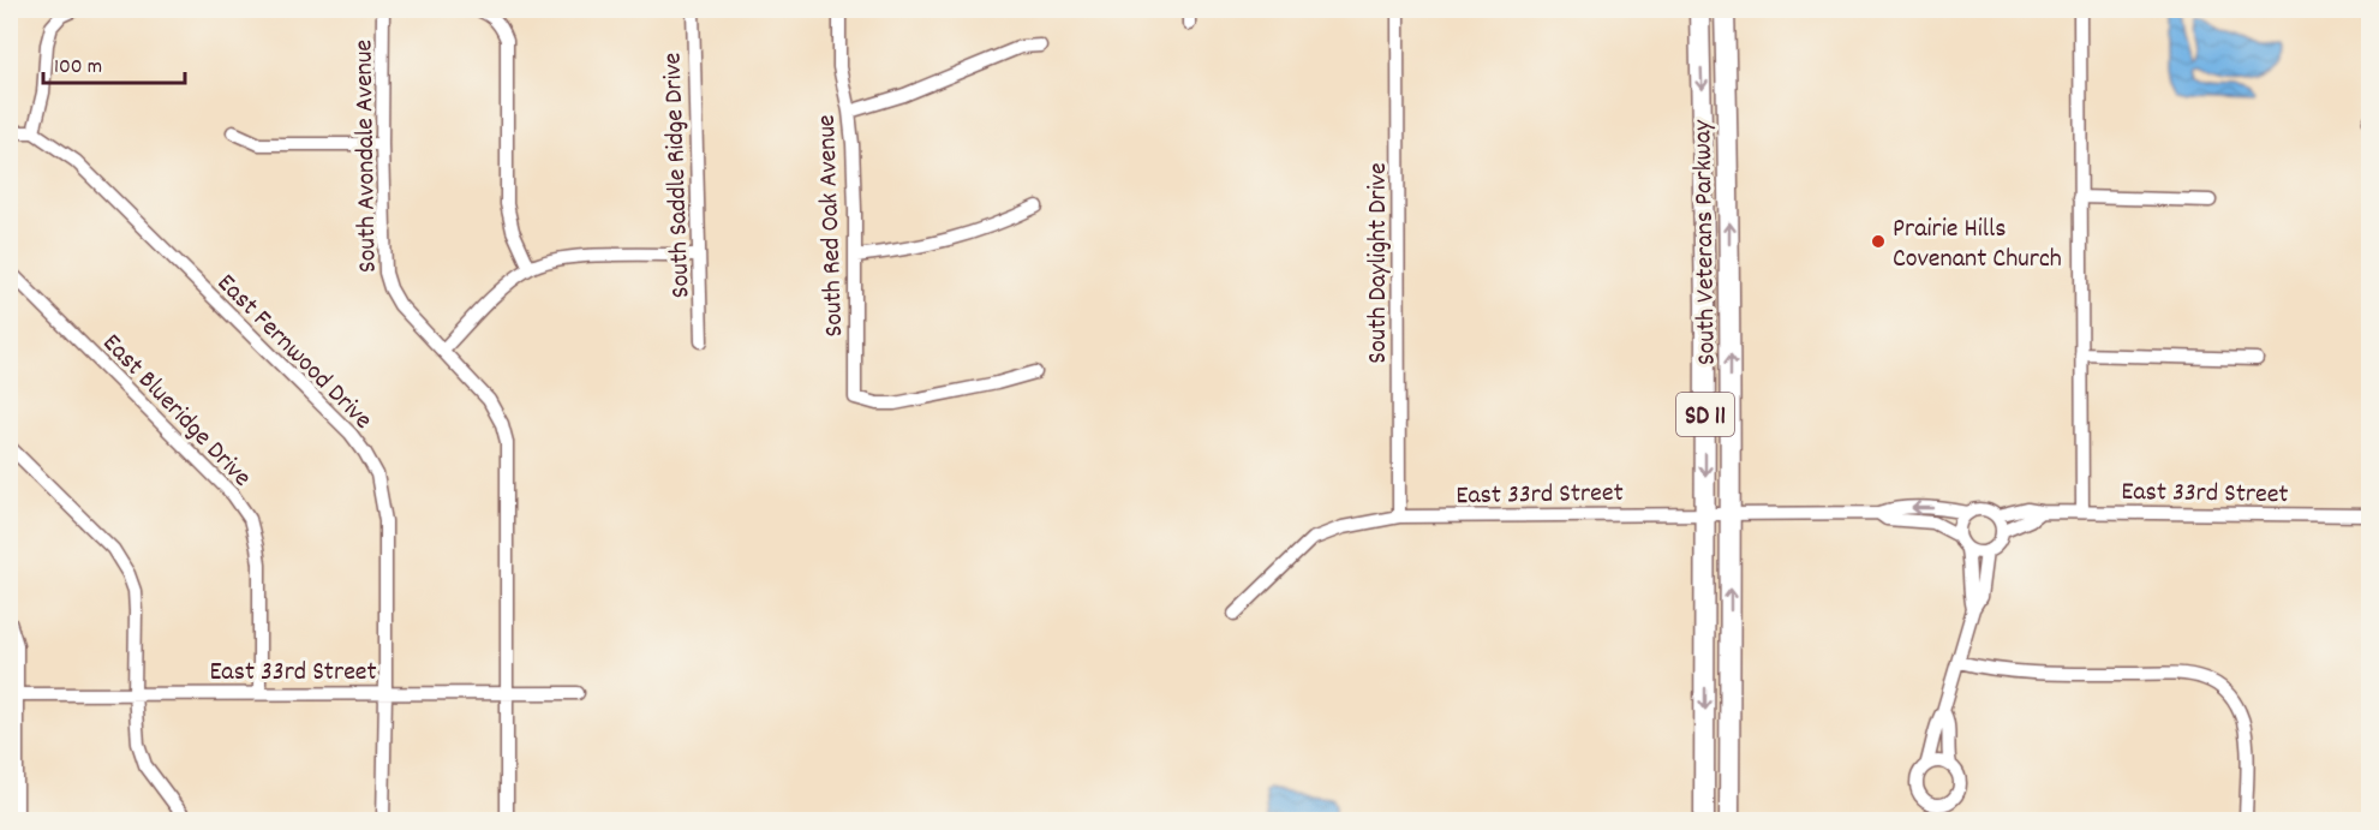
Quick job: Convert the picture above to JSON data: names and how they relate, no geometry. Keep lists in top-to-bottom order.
{
  "streets": {
    "highway": ["South Veterans Parkway", "SD 11"],
    "street": [
      "South Avondale Avenue",
      "South Saddle Ridge Drive",
      "South Red Oak Avenue",
      "South Daylight Drive",
      "East Fernwood Drive",
      "East Blueridge Drive",
      "East 33rd Street"
    ]
  },
  "crossings": [
    ["South Avondale Avenue", "East 33rd Street"],
    ["South Veterans Parkway", "East 33rd Street"],
    ["South Daylight Drive", "East 33rd Street"],
    ["East Fernwood Drive", "East 33rd Street"],
    ["East Blueridge Drive", "East 33rd Street"]
  ],
  "places": ["Prairie Hills Covenant Church"],
  "scale_bar": "100 m"
}
